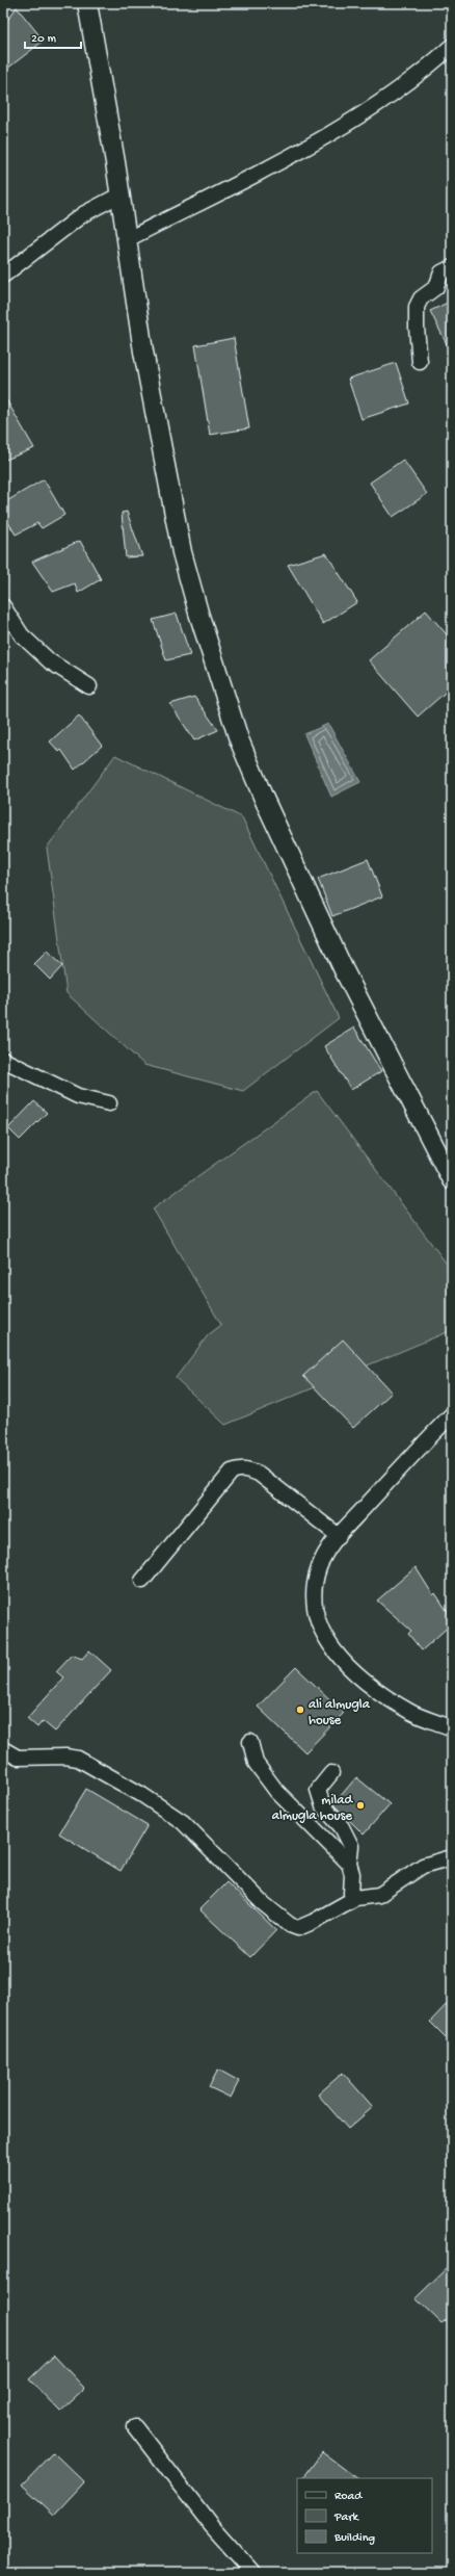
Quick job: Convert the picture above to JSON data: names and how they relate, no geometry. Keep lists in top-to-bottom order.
{
  "places": ["ali almugla house", "milad almugla house"],
  "legend": ["Road", "Park", "Building"],
  "scale_bar": "20 m"
}
